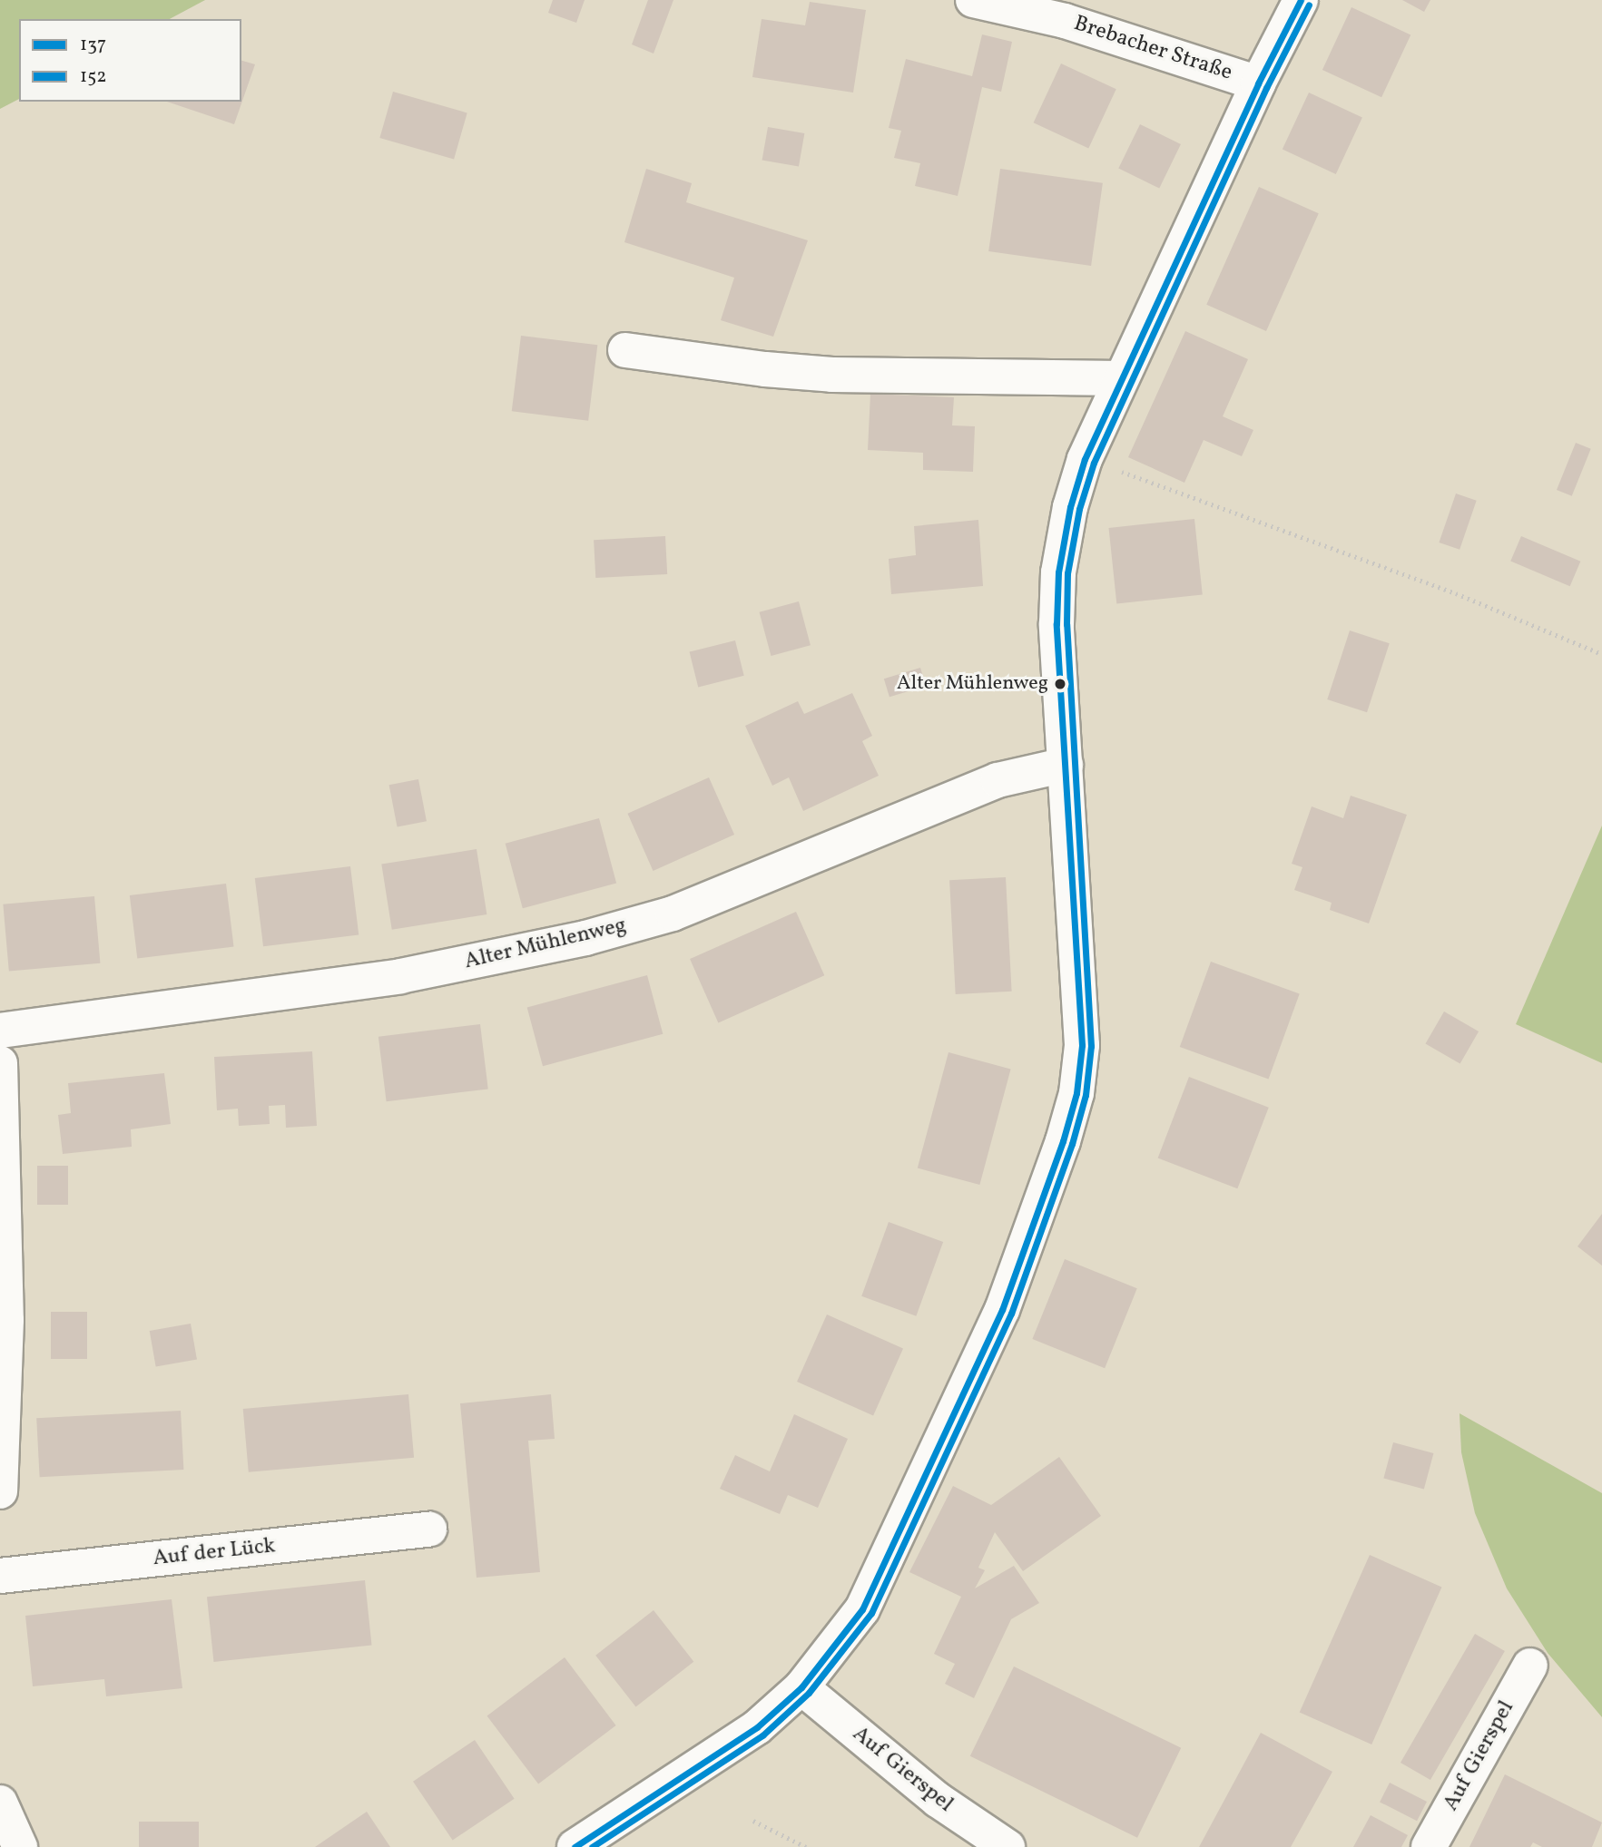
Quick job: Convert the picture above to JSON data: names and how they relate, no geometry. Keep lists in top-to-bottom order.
{
  "streets": {
    "street": [
      "Brebacher Straße",
      "Alter Mühlenweg",
      "Auf der Lück",
      "Auf Gierspel"
    ]
  },
  "crossings": [
    ["Brebacher Straße", "Alter Mühlenweg"],
    ["Brebacher Straße", "Auf Gierspel"]
  ],
  "places": ["Alter Mühlenweg"],
  "lines": ["transit line 137", "transit line 152"],
  "legend": ["137", "152"]
}
